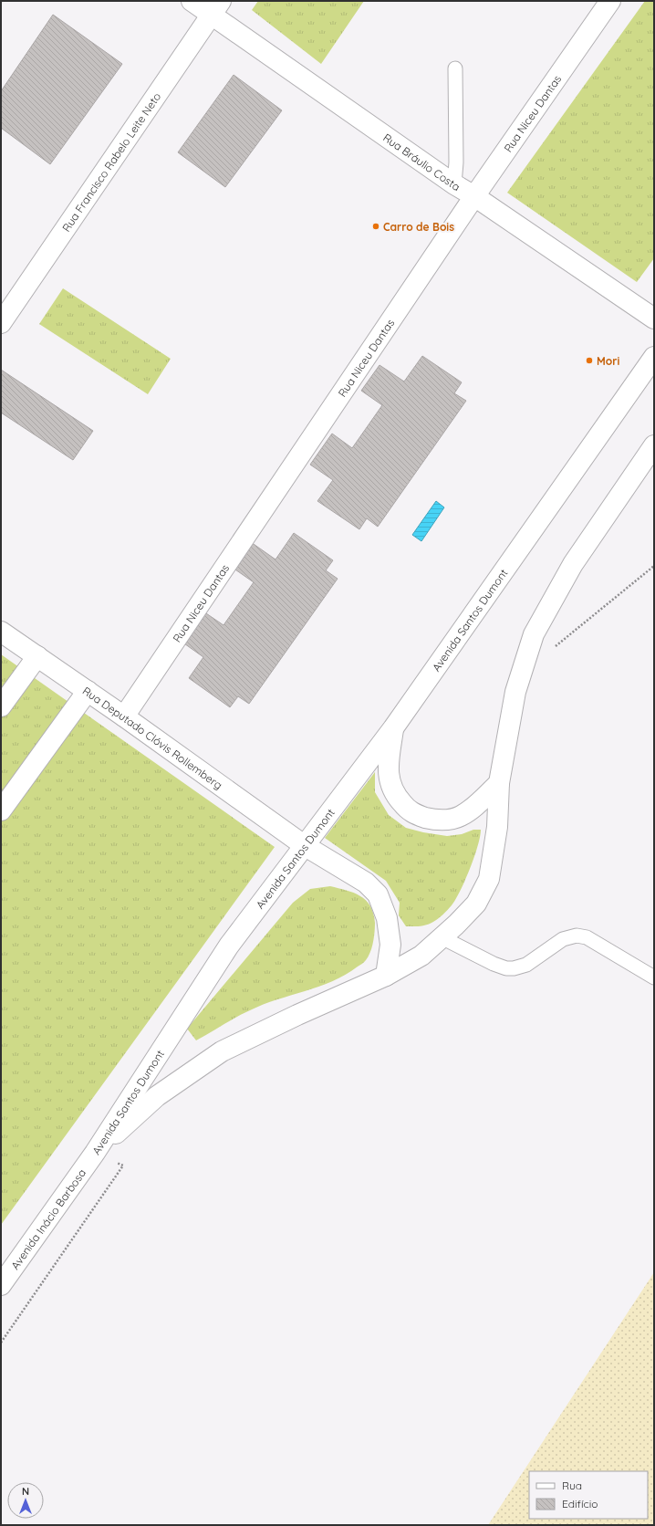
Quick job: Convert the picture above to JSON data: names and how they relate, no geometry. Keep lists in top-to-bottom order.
{
  "streets": {
    "main road": [
      "Rua Niceu Dantas",
      "Rua Bráulio Costa",
      "Rua Francisco Rabelo Leite Neto",
      "Avenida Santos Dumont",
      "Rua Deputado Clóvis Rollemberg",
      "Avenida Inácio Barbosa"
    ]
  },
  "crossings": [
    ["Rua Niceu Dantas", "Rua Bráulio Costa"],
    ["Rua Niceu Dantas", "Rua Deputado Clóvis Rollemberg"],
    ["Rua Bráulio Costa", "Rua Francisco Rabelo Leite Neto"],
    ["Avenida Santos Dumont", "Rua Deputado Clóvis Rollemberg"],
    ["Avenida Santos Dumont", "Avenida Inácio Barbosa"]
  ],
  "places": ["Carro de Bois", "Mori"],
  "legend": ["Rua", "Edifício"],
  "north": "top"
}
